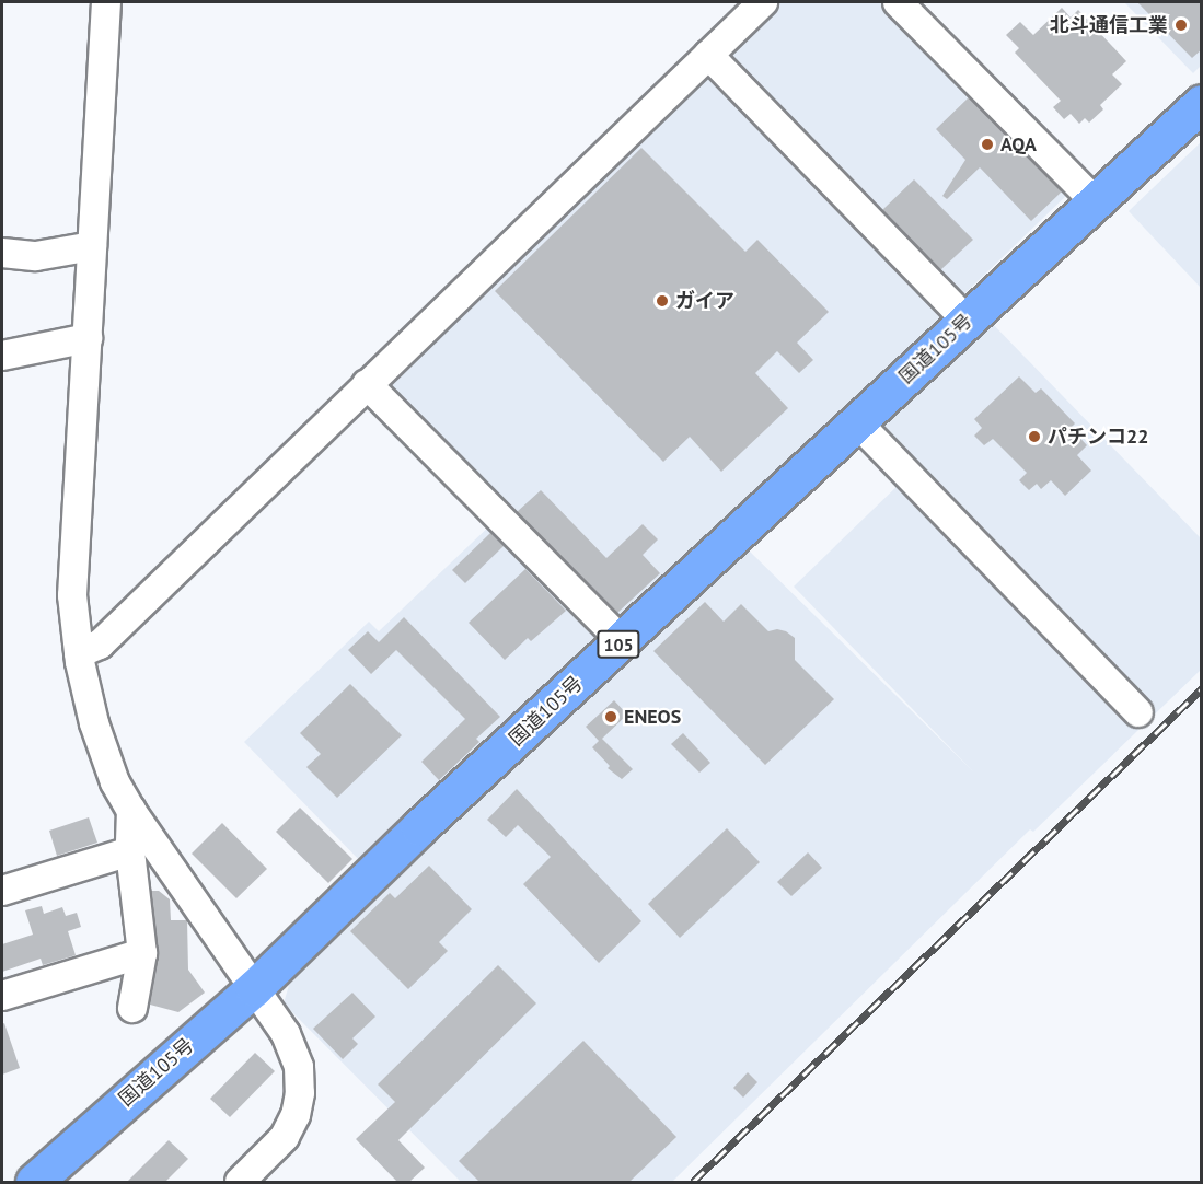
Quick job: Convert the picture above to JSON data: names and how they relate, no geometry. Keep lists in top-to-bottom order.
{
  "streets": {
    "highway": ["国道105号", "105"]
  },
  "places": [
    "北斗通信工業",
    "AQA",
    "ガイア",
    "パチンコ22",
    "ENEOS"
  ]
}
